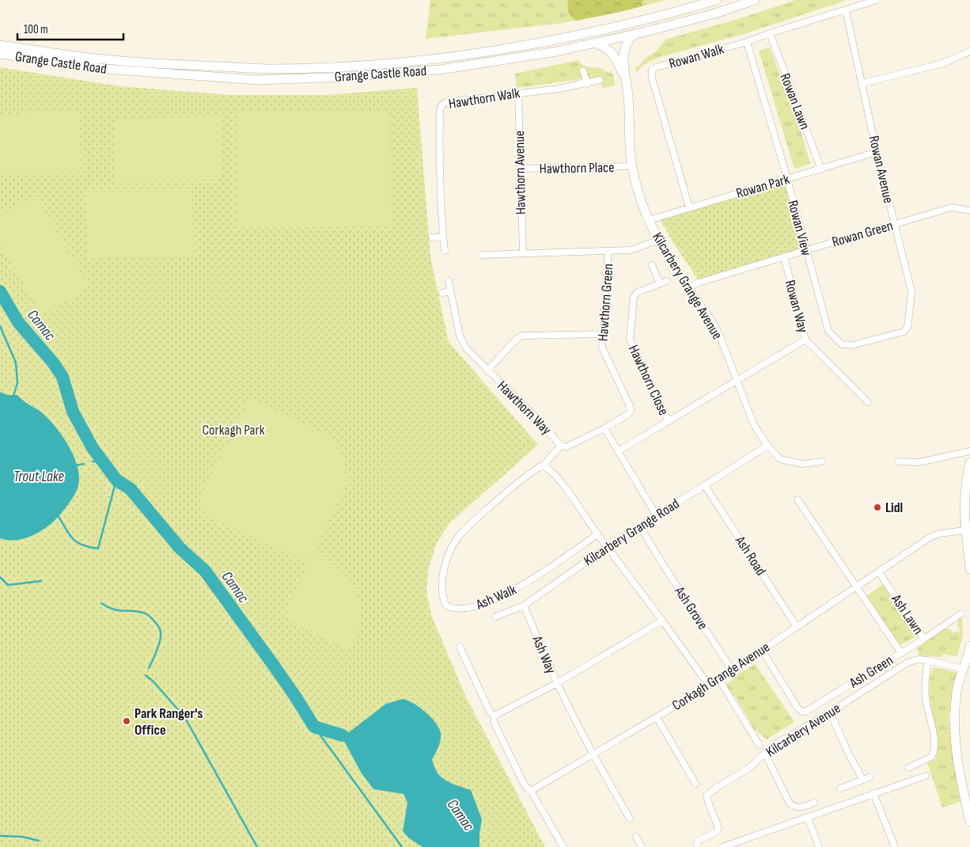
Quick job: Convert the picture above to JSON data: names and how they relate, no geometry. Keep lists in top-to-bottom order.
{
  "streets": {
    "main road": ["Grange Castle Road", "Kilcarbery Grange Avenue"],
    "street": [
      "Rowan Walk",
      "Hawthorn Walk",
      "Rowan Lawn",
      "Hawthorn Place",
      "Rowan Avenue",
      "Hawthorn Avenue",
      "Rowan Park",
      "Rowan View",
      "Rowan Green",
      "Hawthorn Green",
      "Rowan Way",
      "Hawthorn Close",
      "Hawthorn Way",
      "Kilcarbery Grange Road",
      "Ash Road",
      "Ash Walk",
      "Ash Grove",
      "Ash Lawn",
      "Ash Way",
      "Ash Green",
      "Corkagh Grange Avenue",
      "Kilcarbery Avenue"
    ]
  },
  "crossings": [
    ["Rowan Walk", "Rowan Lawn"],
    ["Rowan Walk", "Rowan Avenue"],
    ["Rowan Walk", "Rowan Park"],
    ["Rowan Walk", "Rowan View"],
    ["Grange Castle Road", "Kilcarbery Grange Avenue"],
    ["Hawthorn Walk", "Hawthorn Avenue"],
    ["Rowan Lawn", "Rowan Park"],
    ["Hawthorn Place", "Hawthorn Avenue"],
    ["Hawthorn Place", "Kilcarbery Grange Avenue"],
    ["Rowan Avenue", "Rowan Park"],
    ["Rowan Avenue", "Rowan View"],
    ["Rowan Avenue", "Rowan Green"],
    ["Rowan Park", "Rowan View"],
    ["Rowan Park", "Kilcarbery Grange Avenue"],
    ["Rowan View", "Rowan Green"],
    ["Rowan Green", "Kilcarbery Grange Avenue"],
    ["Rowan Green", "Rowan Way"],
    ["Kilcarbery Grange Avenue", "Hawthorn Close"],
    ["Kilcarbery Grange Avenue", "Kilcarbery Grange Road"],
    ["Hawthorn Green", "Hawthorn Way"],
    ["Rowan Way", "Hawthorn Close"],
    ["Kilcarbery Grange Road", "Ash Road"],
    ["Kilcarbery Grange Road", "Ash Grove"],
    ["Kilcarbery Grange Road", "Ash Way"],
    ["Ash Road", "Corkagh Grange Avenue"],
    ["Ash Grove", "Corkagh Grange Avenue"],
    ["Ash Lawn", "Ash Green"],
    ["Ash Lawn", "Corkagh Grange Avenue"],
    ["Ash Green", "Corkagh Grange Avenue"]
  ],
  "water": ["Camac", "Trout Lake"],
  "parks": ["Corkagh Park"],
  "places": ["Lidl", "Park Ranger's Office"],
  "scale_bar": "100 m"
}
